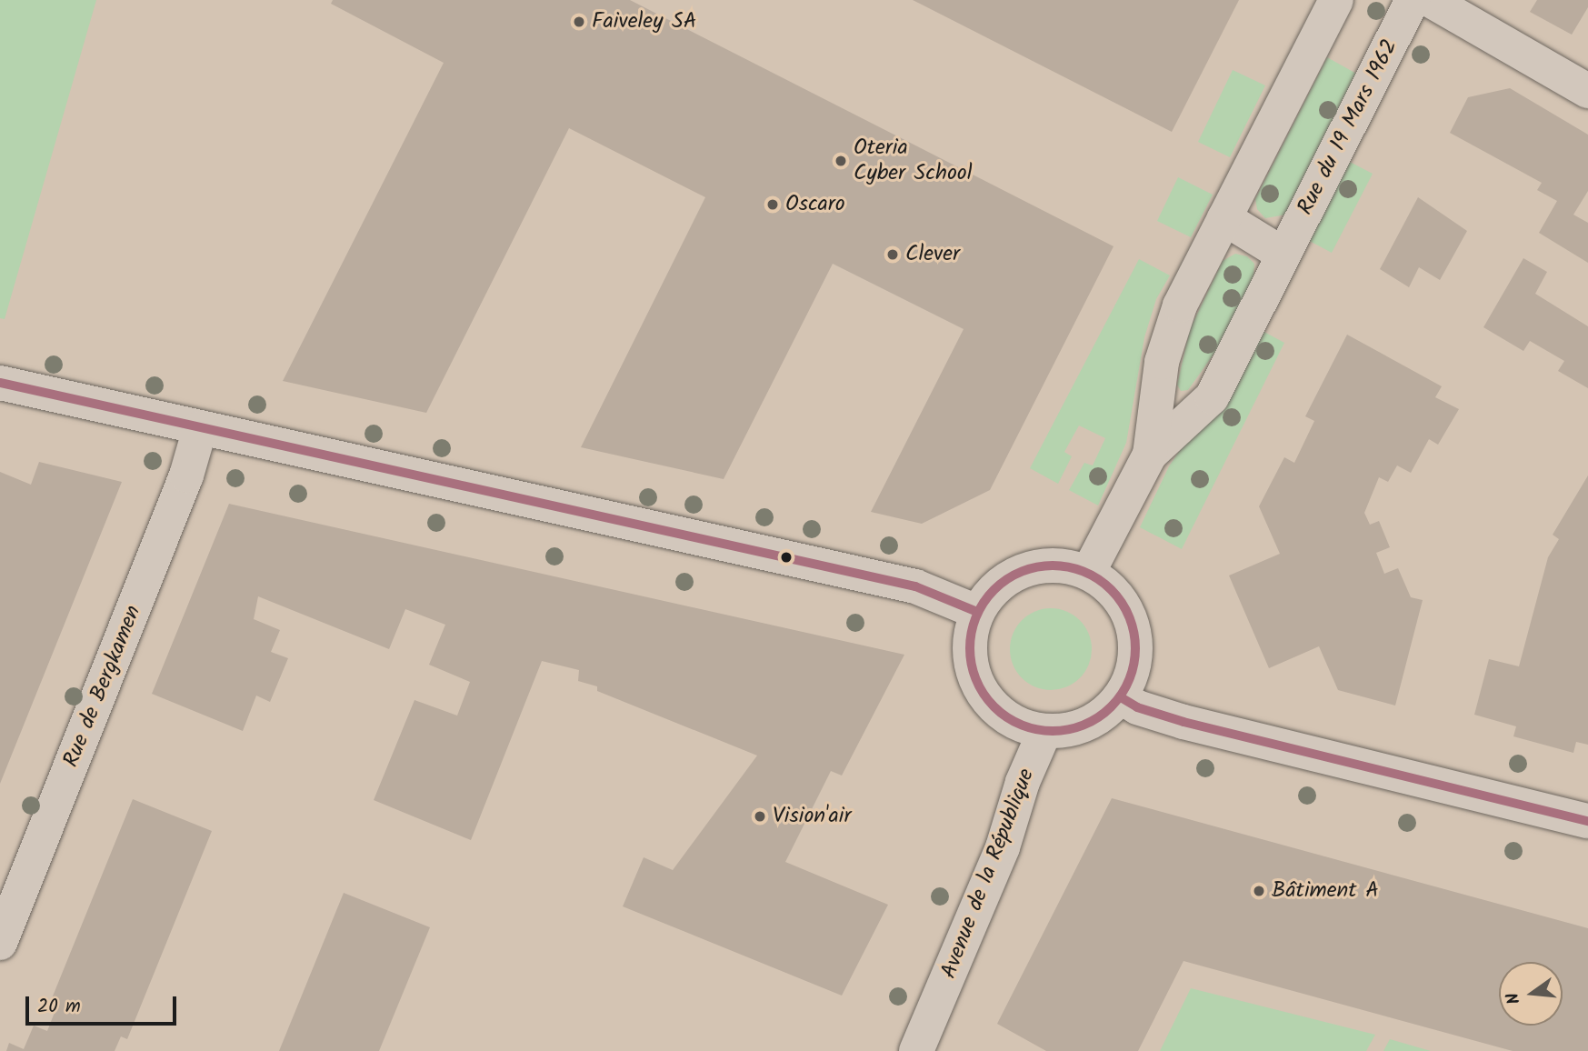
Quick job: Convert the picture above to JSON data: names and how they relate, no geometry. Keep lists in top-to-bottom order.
{
  "streets": {
    "street": ["Rue du 19 Mars 1962", "Rue de Bergkamen", "Avenue de la République"]
  },
  "crossings": [
    ["Rue du 19 Mars 1962", "Avenue de la République"]
  ],
  "places": [
    "Faiveley SA",
    "Oteria Cyber School",
    "Oscaro",
    "Clever",
    "Vision'air",
    "Bâtiment A"
  ],
  "scale_bar": "20 m",
  "north": "left"
}
